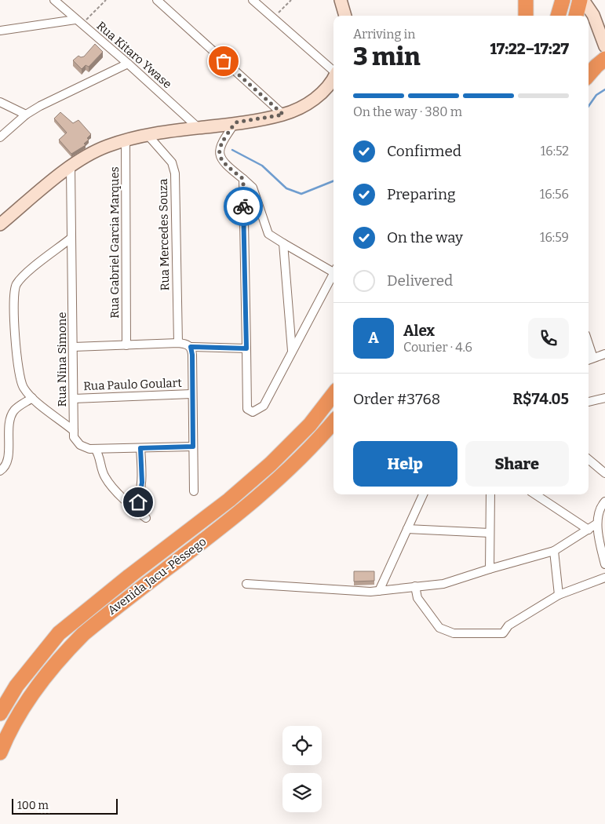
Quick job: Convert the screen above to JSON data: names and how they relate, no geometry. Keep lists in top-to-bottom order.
{
  "streets": {
    "highway": ["Avenida Jacu-Pêssego"],
    "street": [
      "Rua Kitaro Ywase",
      "Rua Mercedes Souza",
      "Rua Gabriel Garcia Marques",
      "Rua Nina Simone",
      "Rua Paulo Goulart"
    ]
  },
  "crossings": [
    ["Rua Nina Simone", "Rua Paulo Goulart"]
  ],
  "scale_bar": "100 m",
  "page": {
    "heading": ["3 min", "Arriving in", "17:22–17:27"],
    "panel": [
      "Alex",
      "Courier · 4.6",
      "Order #3768",
      "R$74.05"
    ],
    "bar": "On the way · 380 m",
    "list": [
      ["Confirmed", "16:52"],
      ["Preparing", "16:56"],
      ["On the way", "16:59"],
      "Delivered"
    ],
    "round": "A",
    "buttons": ["Help", "Share"],
    "scale": "100 m"
  }
}
